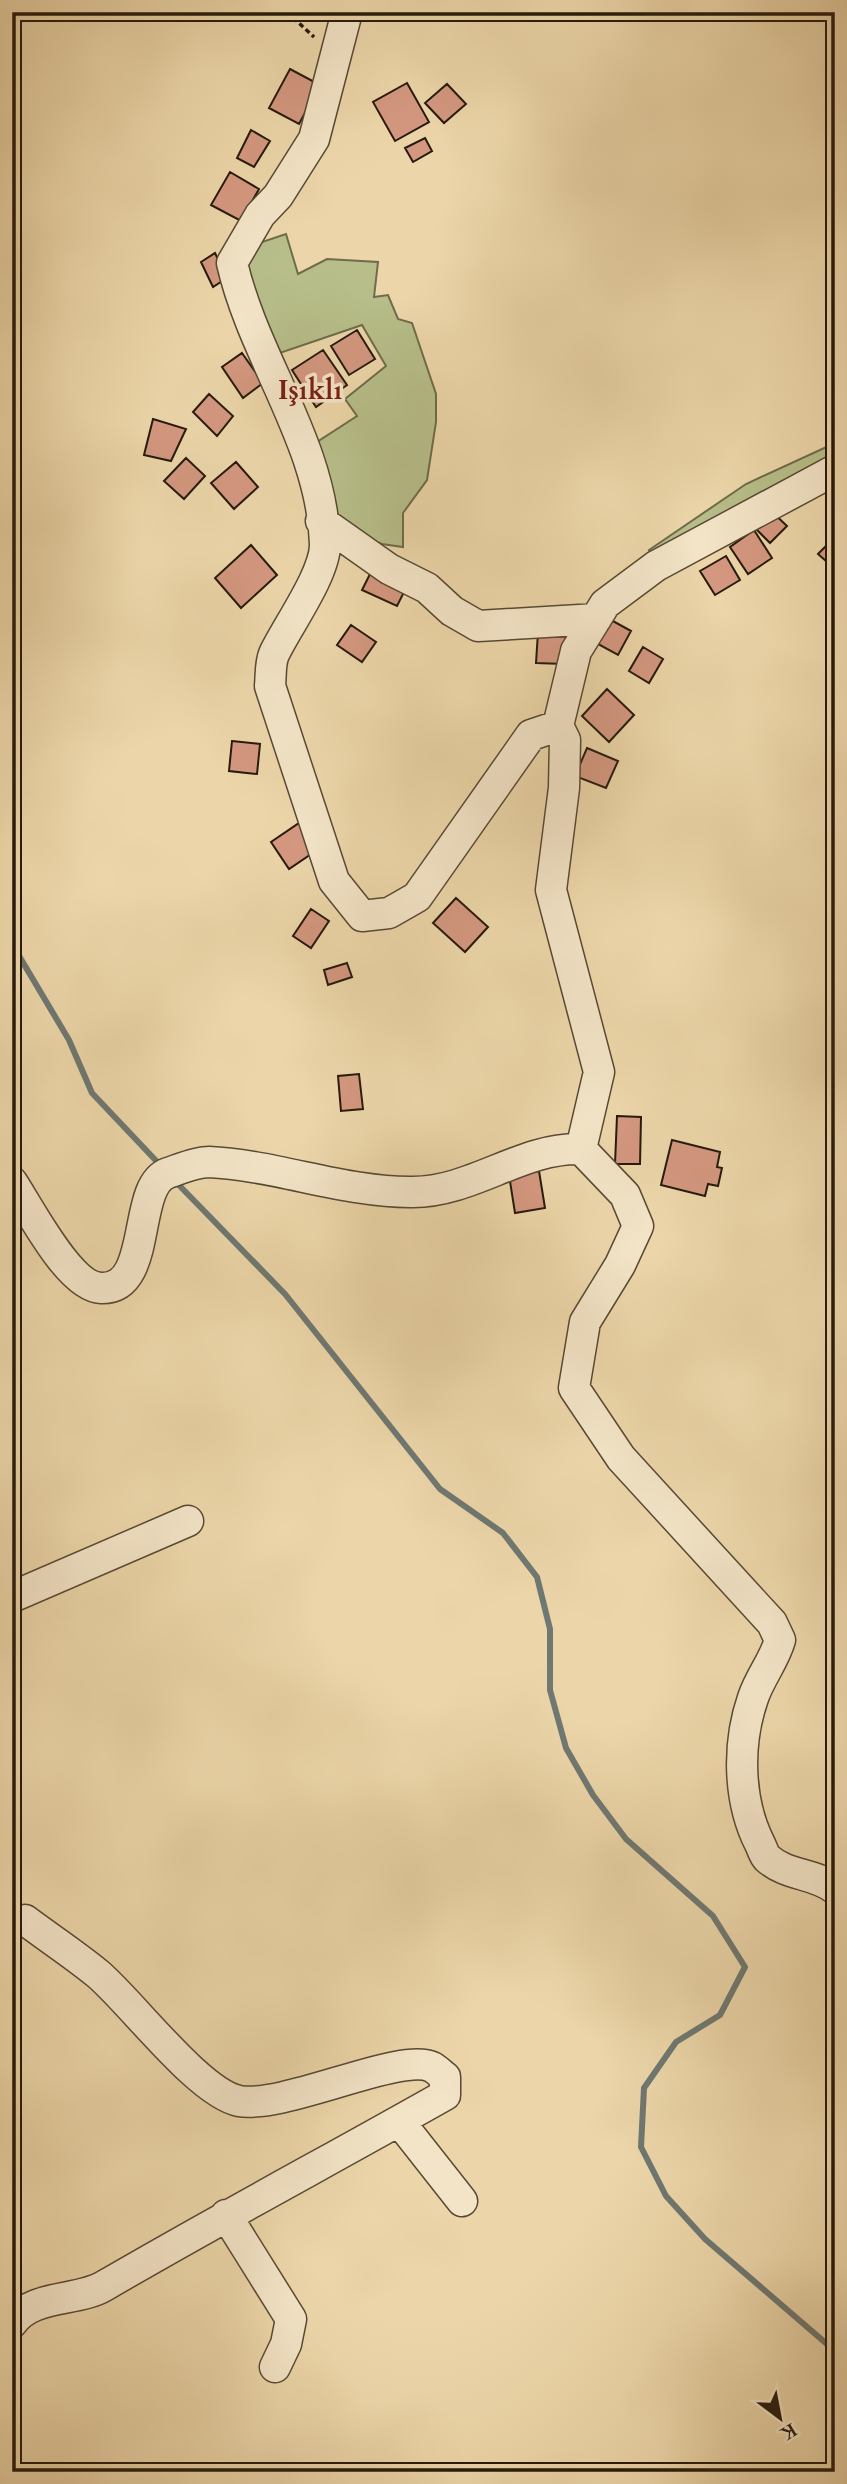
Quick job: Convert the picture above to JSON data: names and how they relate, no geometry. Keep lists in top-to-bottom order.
{
  "districts": ["Işıklı"],
  "north": "bottom right"
}
